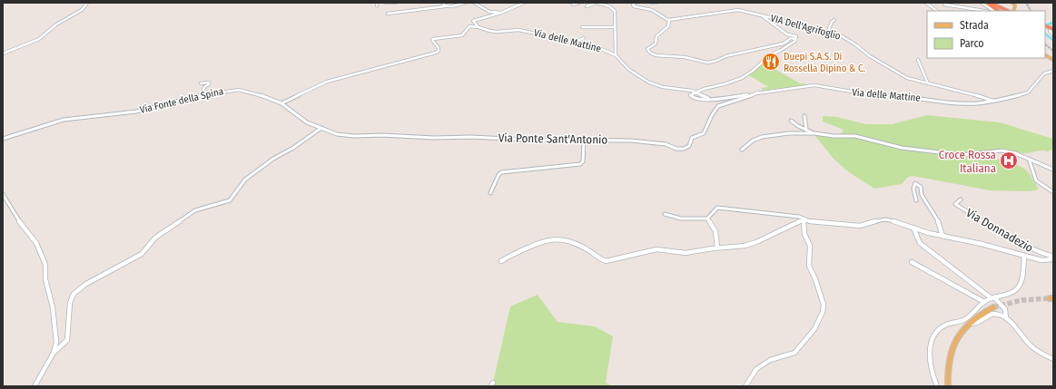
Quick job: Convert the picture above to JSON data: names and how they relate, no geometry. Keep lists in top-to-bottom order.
{
  "streets": {
    "street": [
      "VIA Dell'Agrifoglio",
      "Via delle Mattine",
      "Via Fonte della Spina",
      "Via Ponte Sant'Antonio",
      "Via Donnadezio"
    ]
  },
  "crossings": [
    ["VIA Dell'Agrifoglio", "Via delle Mattine"],
    ["Via delle Mattine", "Via Ponte Sant'Antonio"],
    ["Via Fonte della Spina", "Via Ponte Sant'Antonio"]
  ],
  "places": {
    "restaurant": ["Duepi S.A.S. Di Rossella Dipino & C."],
    "hospital": ["Croce Rossa Italiana"]
  },
  "legend": ["Strada", "Parco"]
}
